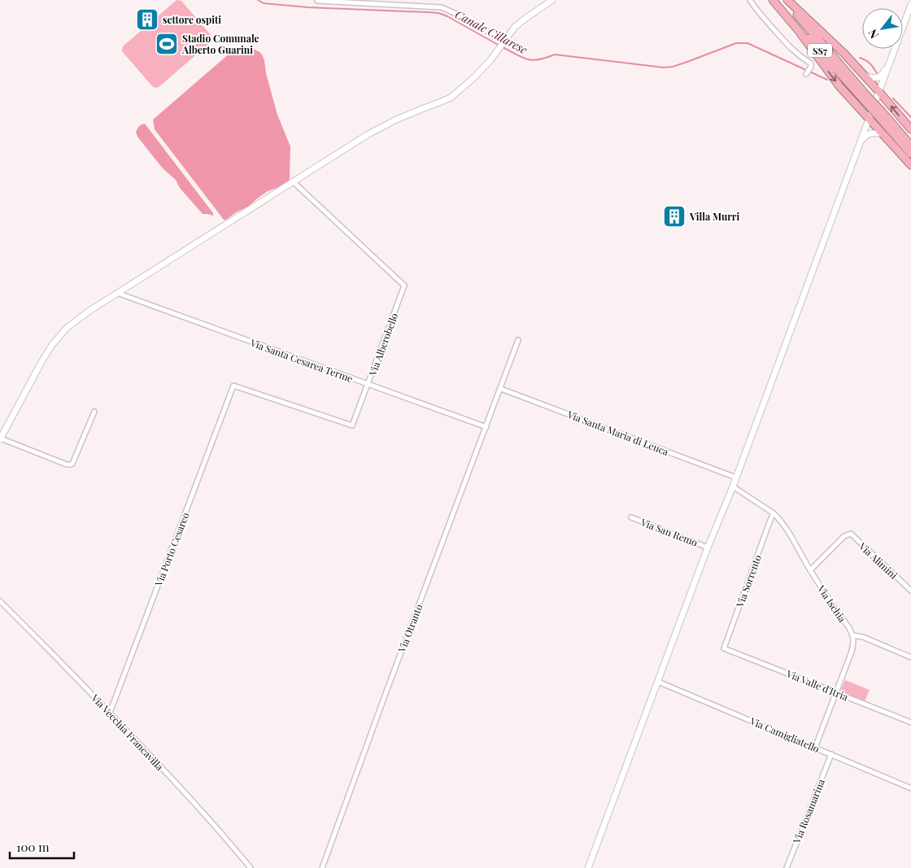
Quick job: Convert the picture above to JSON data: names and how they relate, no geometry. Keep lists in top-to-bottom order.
{
  "streets": {
    "highway": ["SS7"],
    "street": [
      "Via Alberobello",
      "Via Santa Cesarea Terme",
      "Via Santa Maria di Leuca",
      "Via San Remo",
      "Via Porto Cesareo",
      "Via Alimini",
      "Via Sorrento",
      "Via Ischia",
      "Via Otranto",
      "Via Valle d'Itria",
      "Via Vecchia Francavilla",
      "Via Camigliatello",
      "Via Rosamarina"
    ]
  },
  "crossings": [
    ["Via Alberobello", "Via Santa Cesarea Terme"],
    ["Via Alberobello", "Via Porto Cesareo"],
    ["Via Santa Cesarea Terme", "Via Otranto"],
    ["Via Santa Maria di Leuca", "Via Otranto"],
    ["Via Porto Cesareo", "Via Vecchia Francavilla"],
    ["Via Alimini", "Via Ischia"],
    ["Via Sorrento", "Via Ischia"],
    ["Via Sorrento", "Via Valle d'Itria"],
    ["Via Camigliatello", "Via Rosamarina"]
  ],
  "water": ["Canale Cillarese"],
  "places": {
    "building": ["settore ospiti", "Villa Murri"],
    "sports": ["Stadio Comunale Alberto Guarini"]
  },
  "scale_bar": "100 m",
  "north": "bottom left"
}
